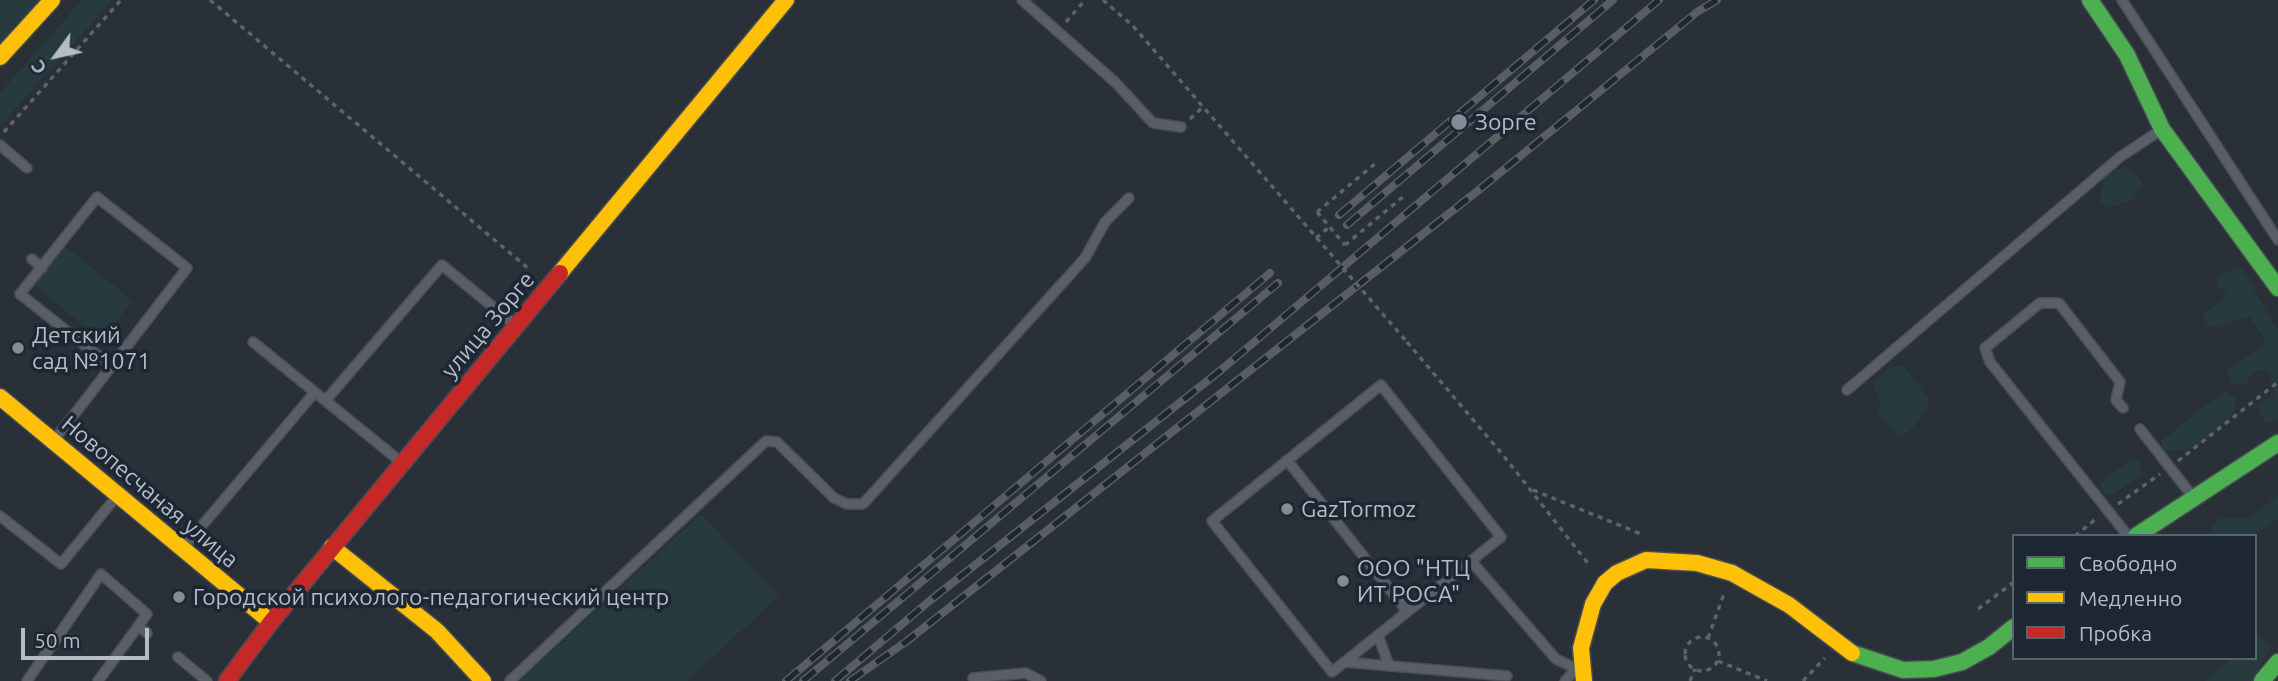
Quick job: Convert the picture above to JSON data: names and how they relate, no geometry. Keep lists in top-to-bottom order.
{
  "streets": {
    "street": ["улица Зорге", "Новопесчаная улица"]
  },
  "crossings": [
    ["улица Зорге", "Новопесчаная улица"]
  ],
  "places": [
    "Зорге",
    "Детский сад №1071",
    "GazTormoz",
    "ООО \"НТЦ ИТ РОСА\"",
    "Городской психолого-педагогический центр"
  ],
  "legend": ["Свободно", "Медленно", "Пробка"],
  "scale_bar": "50 m",
  "north": "bottom left"
}
